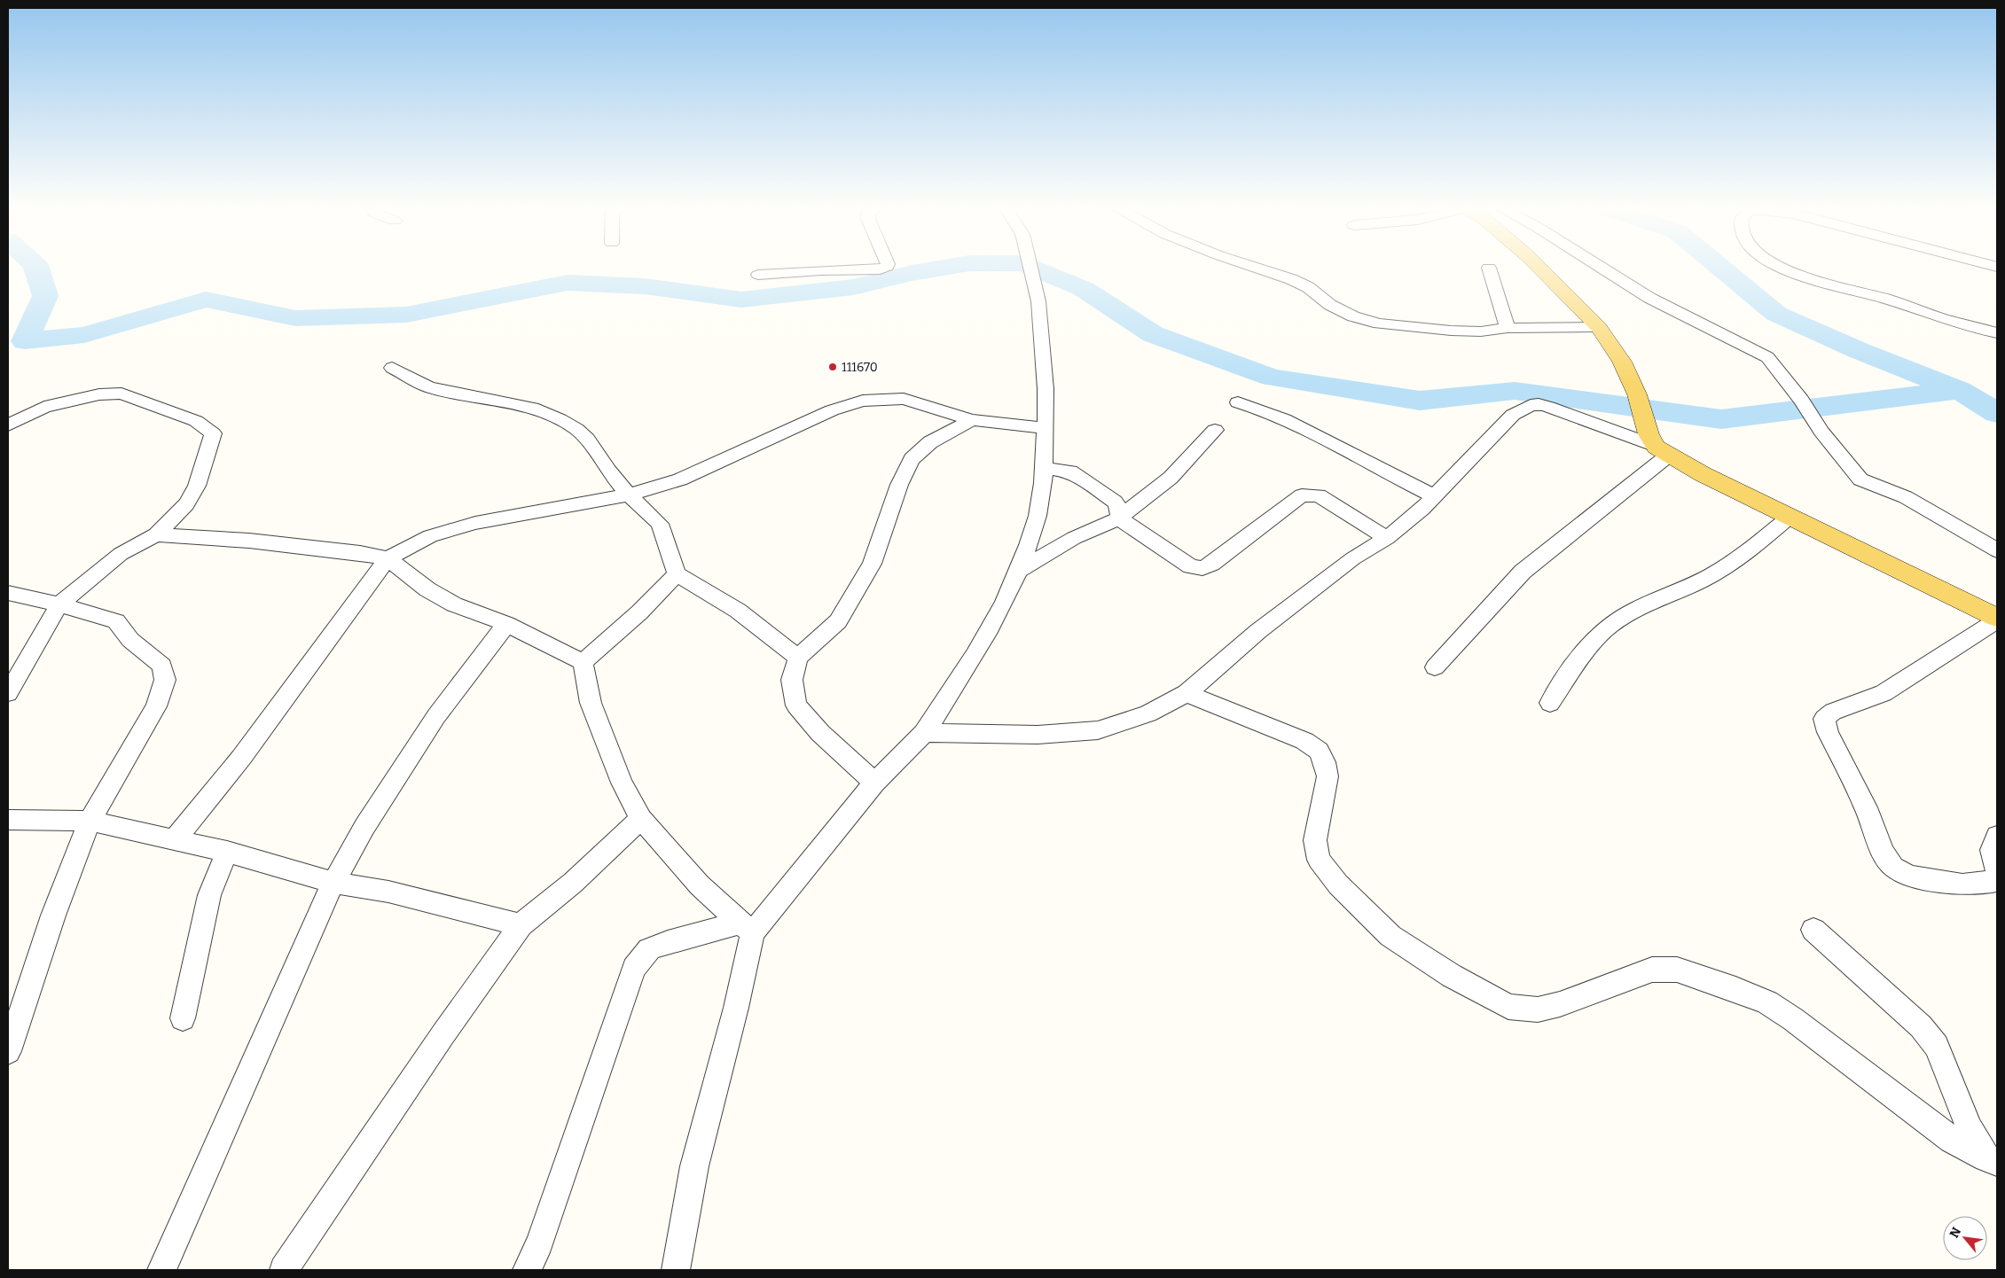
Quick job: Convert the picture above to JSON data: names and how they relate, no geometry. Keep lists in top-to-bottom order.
{
  "places": ["111670"],
  "north": "top left"
}
